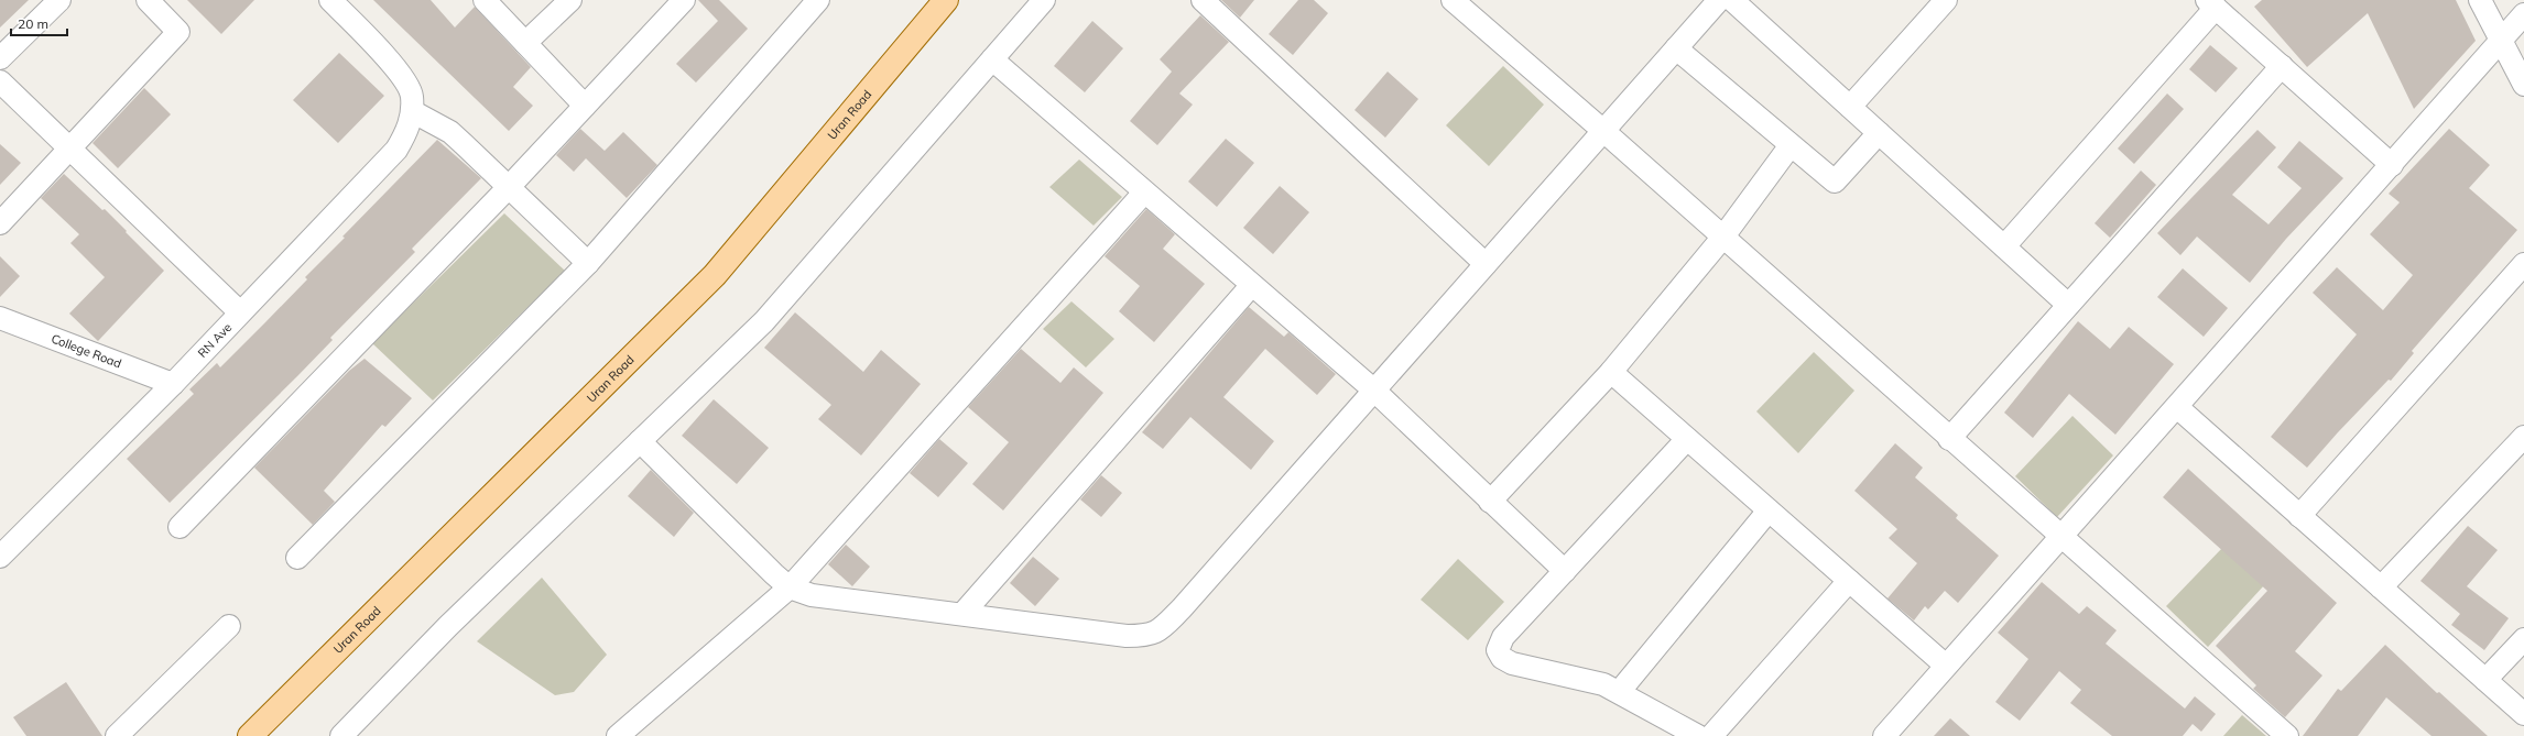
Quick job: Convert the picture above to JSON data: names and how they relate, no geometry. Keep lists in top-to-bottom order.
{
  "streets": {
    "main road": ["Uran Road"],
    "street": ["RN Ave", "College Road"]
  },
  "crossings": [
    ["RN Ave", "College Road"]
  ],
  "scale_bar": "20 m"
}
